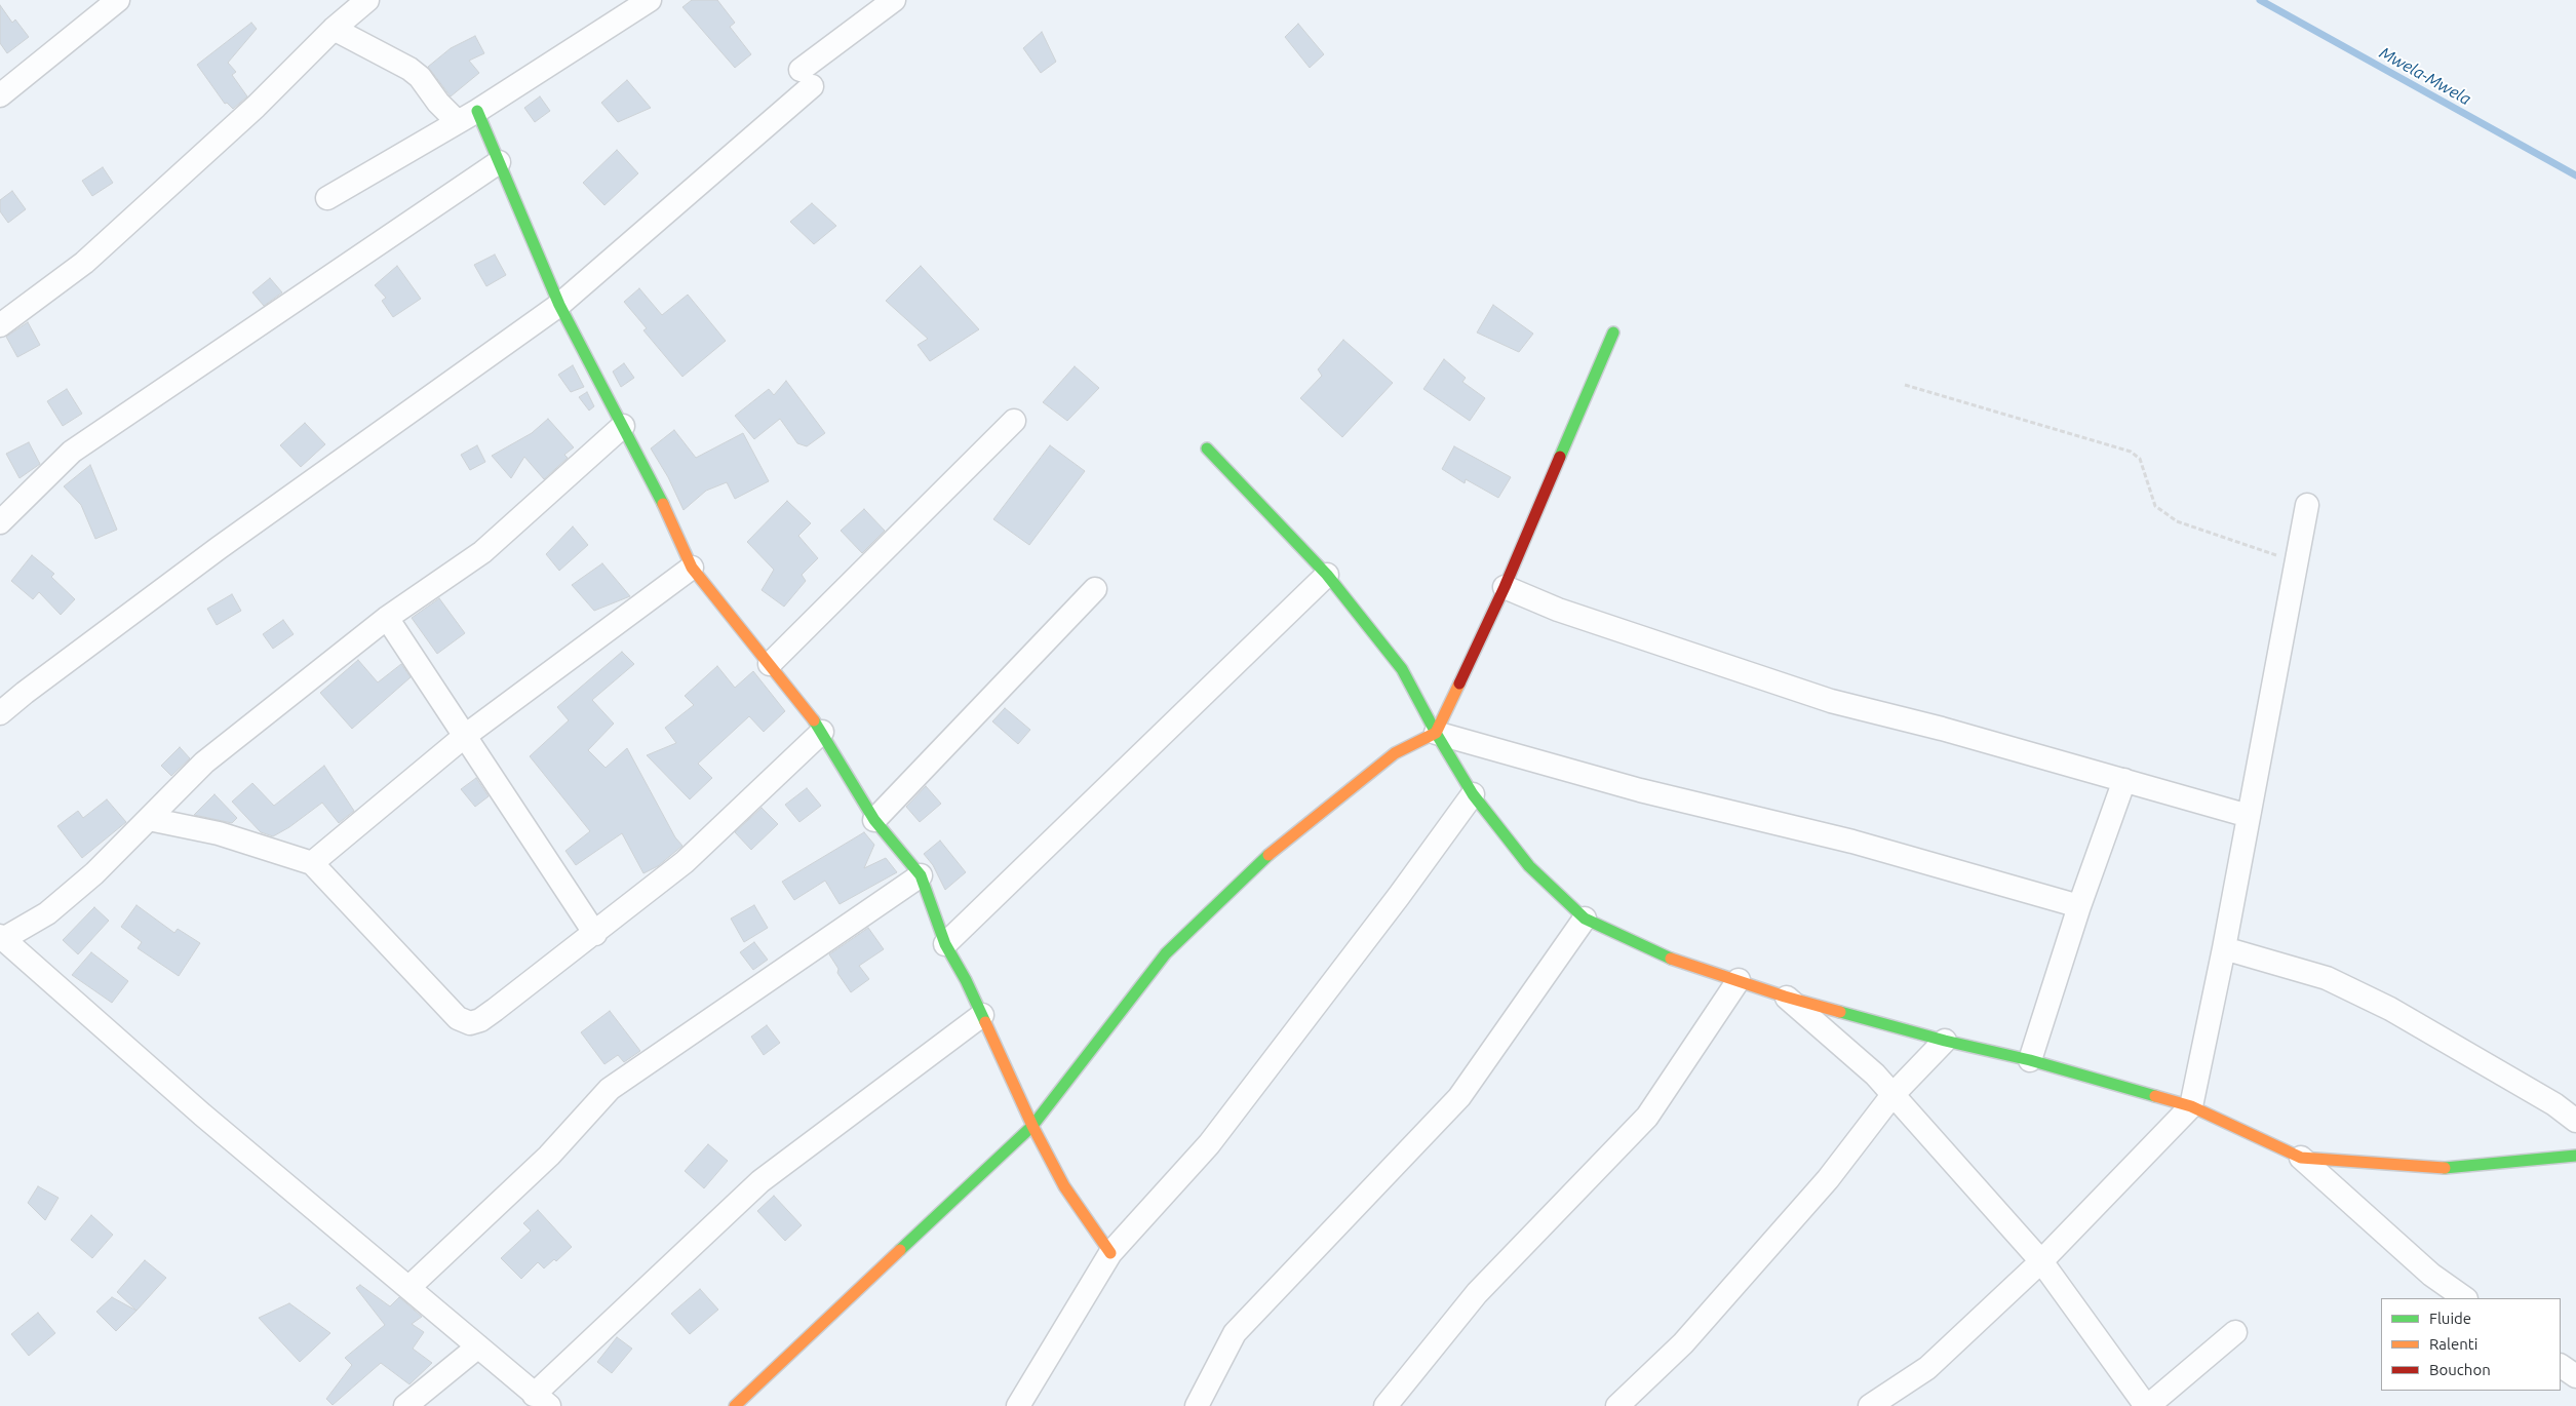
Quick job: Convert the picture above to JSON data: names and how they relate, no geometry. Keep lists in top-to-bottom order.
{
  "water": ["Mwela-Mwela"],
  "legend": ["Fluide", "Ralenti", "Bouchon"]
}
